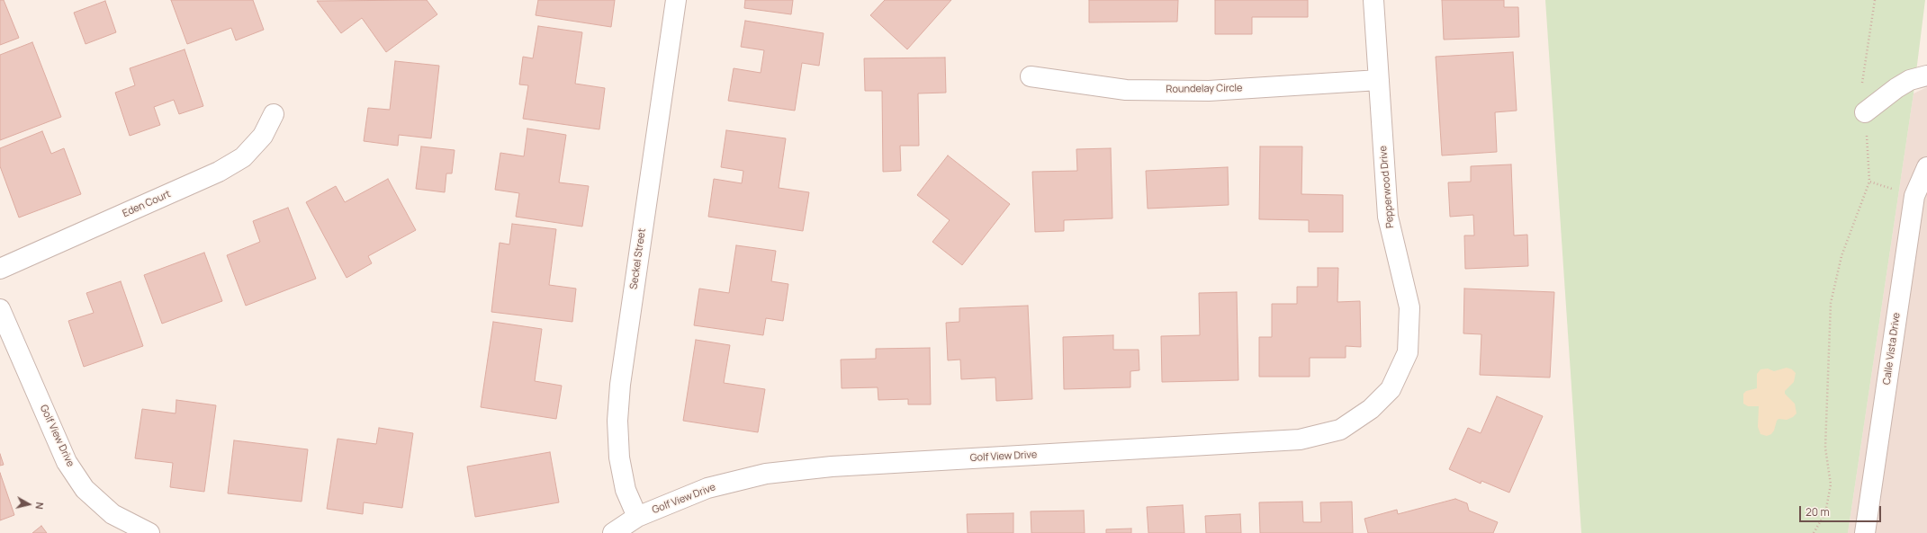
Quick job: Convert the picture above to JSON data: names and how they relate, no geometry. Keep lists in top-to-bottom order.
{
  "streets": {
    "street": [
      "Roundelay Circle",
      "Pepperwood Drive",
      "Eden Court",
      "Seckel Street",
      "Calle Vista Drive",
      "Golf View Drive"
    ]
  },
  "crossings": [
    ["Roundelay Circle", "Pepperwood Drive"],
    ["Pepperwood Drive", "Golf View Drive"],
    ["Seckel Street", "Golf View Drive"]
  ],
  "scale_bar": "20 m",
  "north": "right"
}
